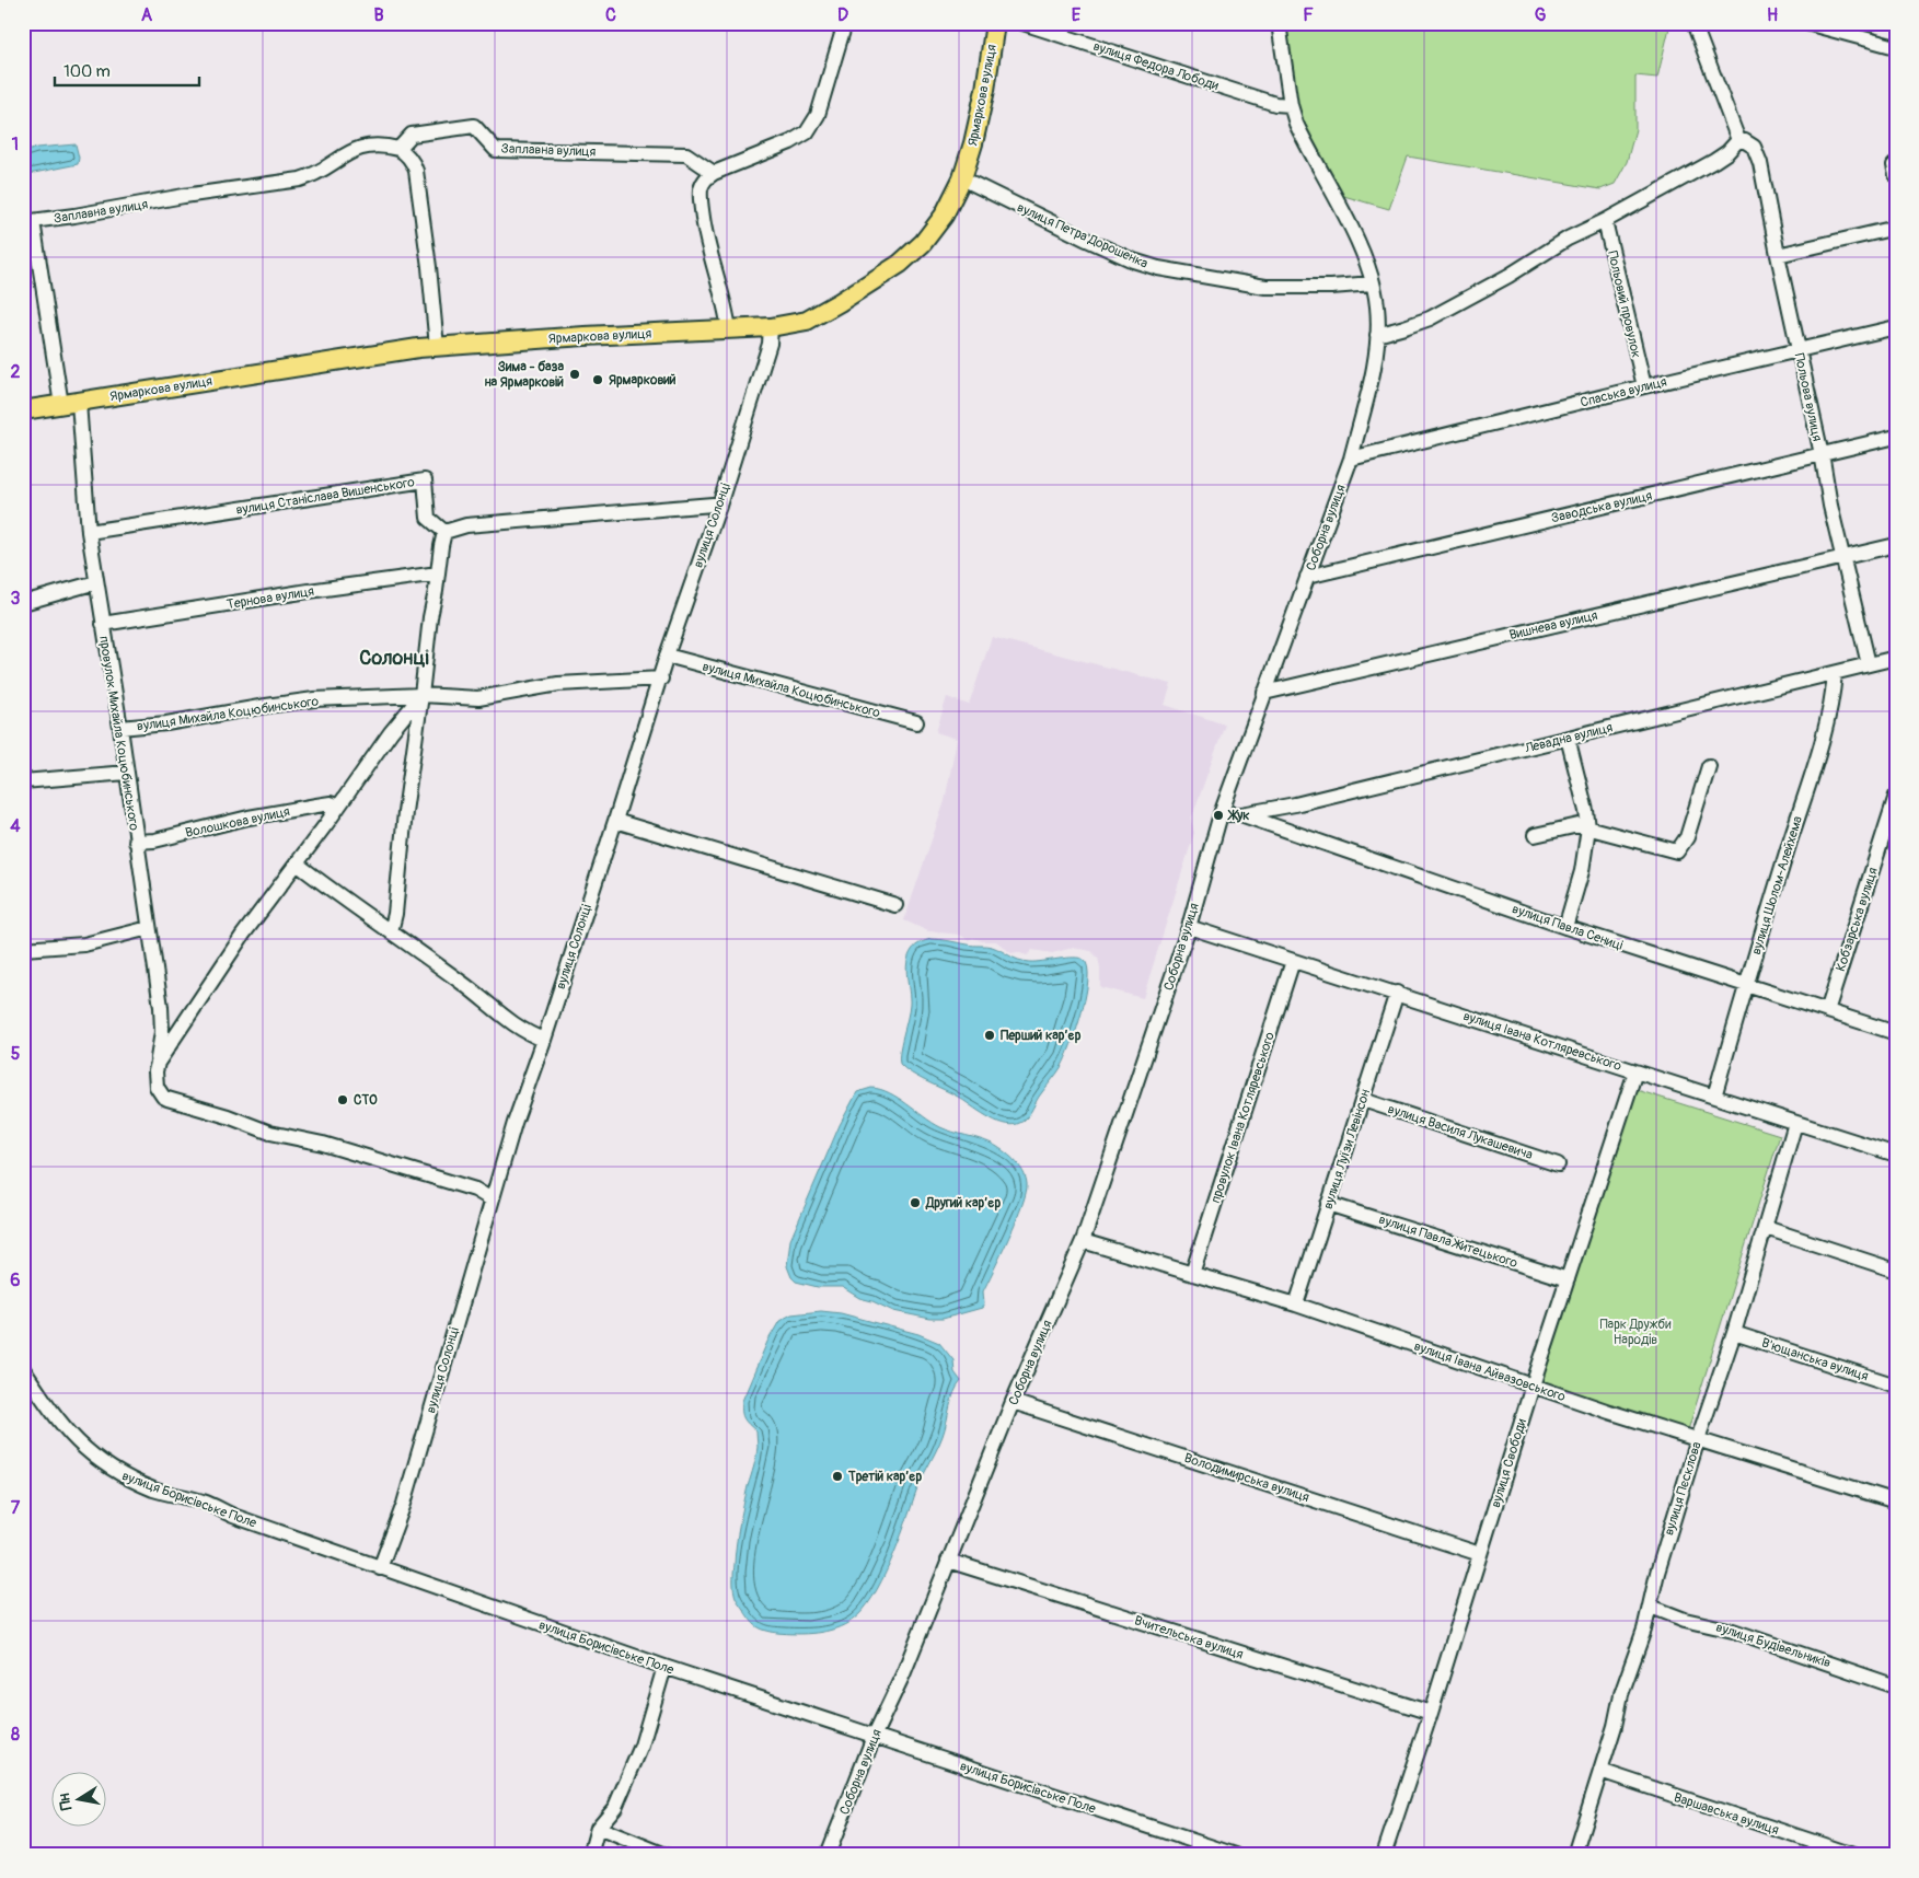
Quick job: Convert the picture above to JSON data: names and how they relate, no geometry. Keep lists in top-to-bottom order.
{
  "streets": {
    "main road": ["Ярмаркова вулиця"],
    "street": [
      "вулиця Федора Лободи",
      "Заплавна вулиця",
      "вулиця Петра Дорошенка",
      "Польовий провулок",
      "Спаська вулиця",
      "Польова вулиця",
      "вулиця Станіслава Вишенського",
      "Заводська вулиця",
      "вулиця Солонці",
      "Соборна вулиця",
      "Тернова вулиця",
      "Вишнева вулиця",
      "вулиця Михайла Коцюбинського",
      "провулок Михайла Коцюбинського",
      "Левадна вулиця",
      "Волошкова вулиця",
      "вулиця Шолом-Алейхема",
      "Кобзарська вулиця",
      "вулиця Павла Сениці",
      "вулиця Івана Котляревського",
      "провулок Івана Котляревського",
      "вулиця Василя Лукашевича",
      "вулиця Луїзи Левінсон",
      "вулиця Павла Житецького",
      "В'ющанська вулиця",
      "вулиця Івана Айвазовського",
      "вулиця Свободи",
      "Володимирська вулиця",
      "вулиця Пєсклова",
      "вулиця Борисівське Поле",
      "Вчительська вулиця",
      "вулиця Будівельників",
      "Варшавська вулиця"
    ]
  },
  "crossings": [
    ["вулиця Федора Лободи", "Соборна вулиця"],
    ["Ярмаркова вулиця", "вулиця Петра Дорошенка"],
    ["Ярмаркова вулиця", "вулиця Солонці"],
    ["Ярмаркова вулиця", "провулок Михайла Коцюбинського"],
    ["Заплавна вулиця", "провулок Михайла Коцюбинського"],
    ["вулиця Петра Дорошенка", "Соборна вулиця"],
    ["Польовий провулок", "Спаська вулиця"],
    ["Спаська вулиця", "Польова вулиця"],
    ["Спаська вулиця", "Соборна вулиця"],
    ["Польова вулиця", "Заводська вулиця"],
    ["Польова вулиця", "Вишнева вулиця"],
    ["Польова вулиця", "Левадна вулиця"],
    ["вулиця Станіслава Вишенського", "провулок Михайла Коцюбинського"],
    ["Заводська вулиця", "Соборна вулиця"],
    ["вулиця Солонці", "вулиця Михайла Коцюбинського"],
    ["вулиця Солонці", "провулок Михайла Коцюбинського"],
    ["вулиця Солонці", "вулиця Борисівське Поле"],
    ["Соборна вулиця", "Вишнева вулиця"],
    ["Соборна вулиця", "вулиця Івана Котляревського"],
    ["Соборна вулиця", "вулиця Івана Айвазовського"],
    ["Соборна вулиця", "Володимирська вулиця"],
    ["Соборна вулиця", "вулиця Борисівське Поле"],
    ["Соборна вулиця", "Вчительська вулиця"],
    ["Тернова вулиця", "провулок Михайла Коцюбинського"],
    ["вулиця Михайла Коцюбинського", "провулок Михайла Коцюбинського"],
    ["провулок Михайла Коцюбинського", "Волошкова вулиця"],
    ["Левадна вулиця", "вулиця Шолом-Алейхема"],
    ["Левадна вулиця", "вулиця Павла Сениці"],
    ["вулиця Шолом-Алейхема", "вулиця Павла Сениці"],
    ["вулиця Шолом-Алейхема", "вулиця Івана Котляревського"],
    ["Кобзарська вулиця", "вулиця Павла Сениці"],
    ["вулиця Івана Котляревського", "провулок Івана Котляревського"],
    ["вулиця Івана Котляревського", "вулиця Луїзи Левінсон"],
    ["вулиця Івана Котляревського", "вулиця Свободи"],
    ["вулиця Івана Котляревського", "вулиця Пєсклова"],
    ["провулок Івана Котляревського", "вулиця Івана Айвазовського"],
    ["вулиця Василя Лукашевича", "вулиця Луїзи Левінсон"],
    ["вулиця Луїзи Левінсон", "вулиця Павла Житецького"],
    ["вулиця Луїзи Левінсон", "вулиця Івана Айвазовського"],
    ["вулиця Павла Житецького", "вулиця Свободи"],
    ["В'ющанська вулиця", "вулиця Пєсклова"],
    ["вулиця Івана Айвазовського", "вулиця Свободи"],
    ["вулиця Івана Айвазовського", "вулиця Пєсклова"],
    ["вулиця Свободи", "Володимирська вулиця"],
    ["вулиця Свободи", "Вчительська вулиця"],
    ["вулиця Пєсклова", "вулиця Будівельників"],
    ["вулиця Пєсклова", "Варшавська вулиця"]
  ],
  "districts": ["Солонці"],
  "parks": ["Парк Дружби Народів"],
  "places": [
    "Зима - база на Ярмарковій",
    "Ярмарковий",
    "Жук",
    "Перший кар’єр",
    "СТО",
    "Другий кар’єр",
    "Третій кар’єр"
  ],
  "scale_bar": "100 m",
  "north": "left",
  "grid": {
    "columns": [
      "A",
      "B",
      "C",
      "D",
      "E",
      "F",
      "G",
      "H"
    ],
    "rows": [
      "1",
      "2",
      "3",
      "4",
      "5",
      "6",
      "7",
      "8"
    ]
  }
}
